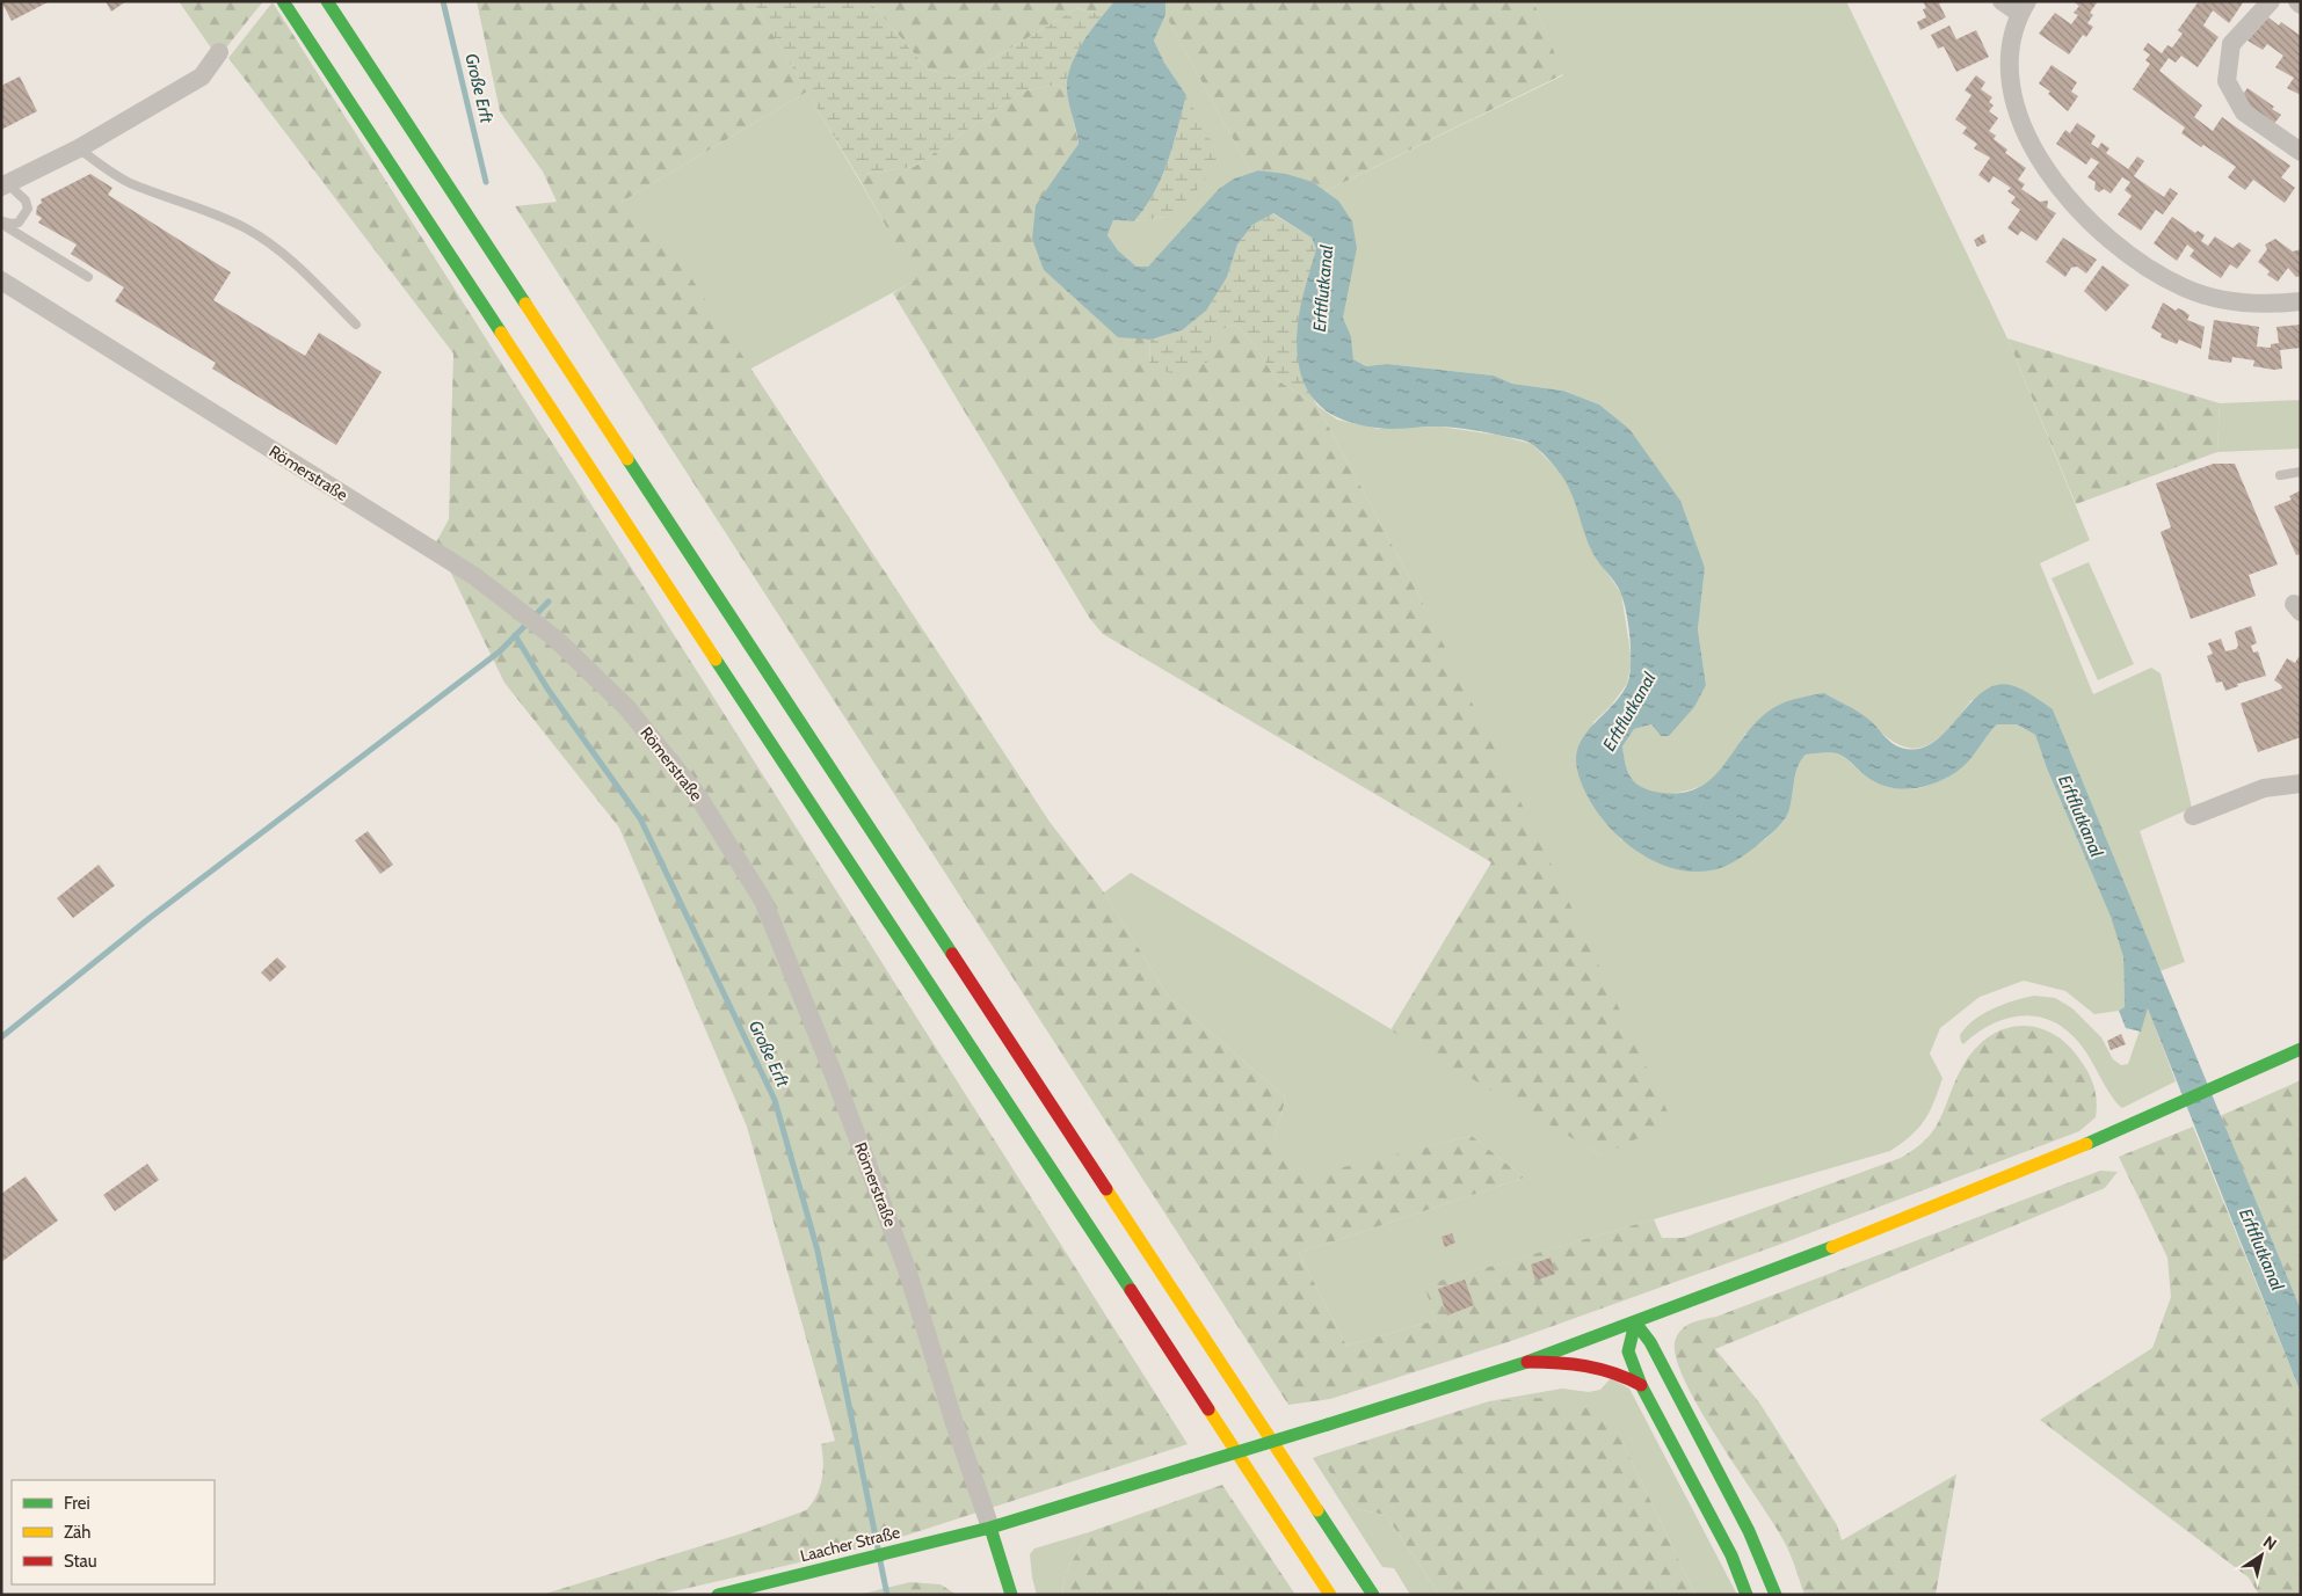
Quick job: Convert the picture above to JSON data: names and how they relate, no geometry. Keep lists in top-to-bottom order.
{
  "streets": {
    "main road": ["Laacher Straße"],
    "street": ["Römerstraße"]
  },
  "crossings": [
    ["Römerstraße", "Laacher Straße"]
  ],
  "water": ["Große Erft", "Erftflutkanal"],
  "legend": ["Frei", "Zäh", "Stau"],
  "north": "top right"
}
